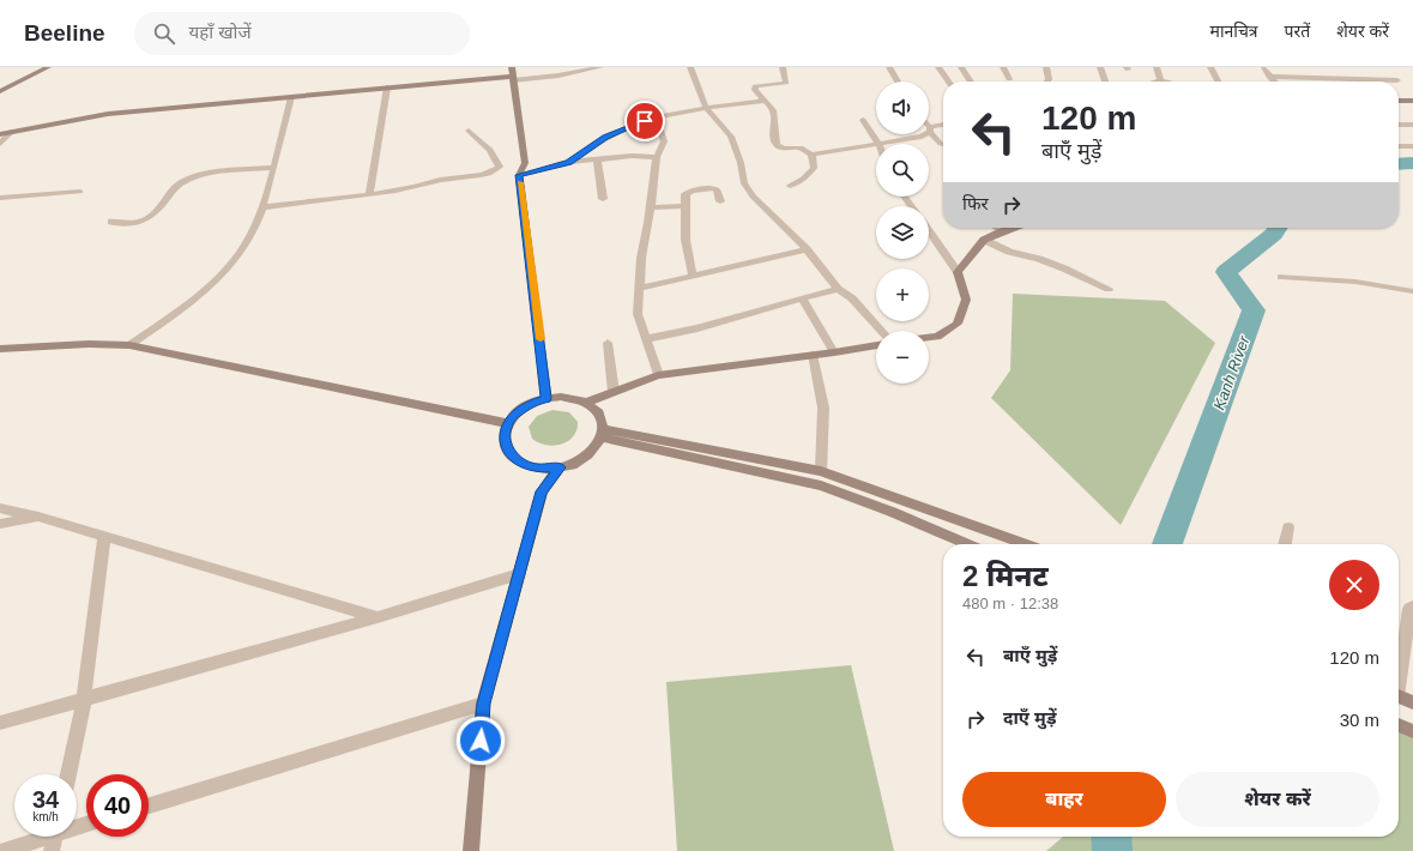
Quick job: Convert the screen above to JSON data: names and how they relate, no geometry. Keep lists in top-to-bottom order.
{
  "water": ["Kanh River"],
  "page": {
    "header": "Beeline",
    "search": "यहाँ खोजें",
    "nav": ["मानचित्र", "परतें", "शेयर करें"],
    "map_buttons": ["+", "−"],
    "turn": ["120 m", "बाएँ मुड़ें"],
    "then": "फिर",
    "heading": ["2 मिनट", "480 m · 12:38"],
    "list": [
      {
        "name": "बाएँ मुड़ें",
        "value": "120 m"
      },
      {
        "name": "दाएँ मुड़ें",
        "value": "30 m"
      }
    ],
    "buttons": ["बाहर", "शेयर करें"],
    "speed": "34 km/h",
    "limit": "40"
  }
}
